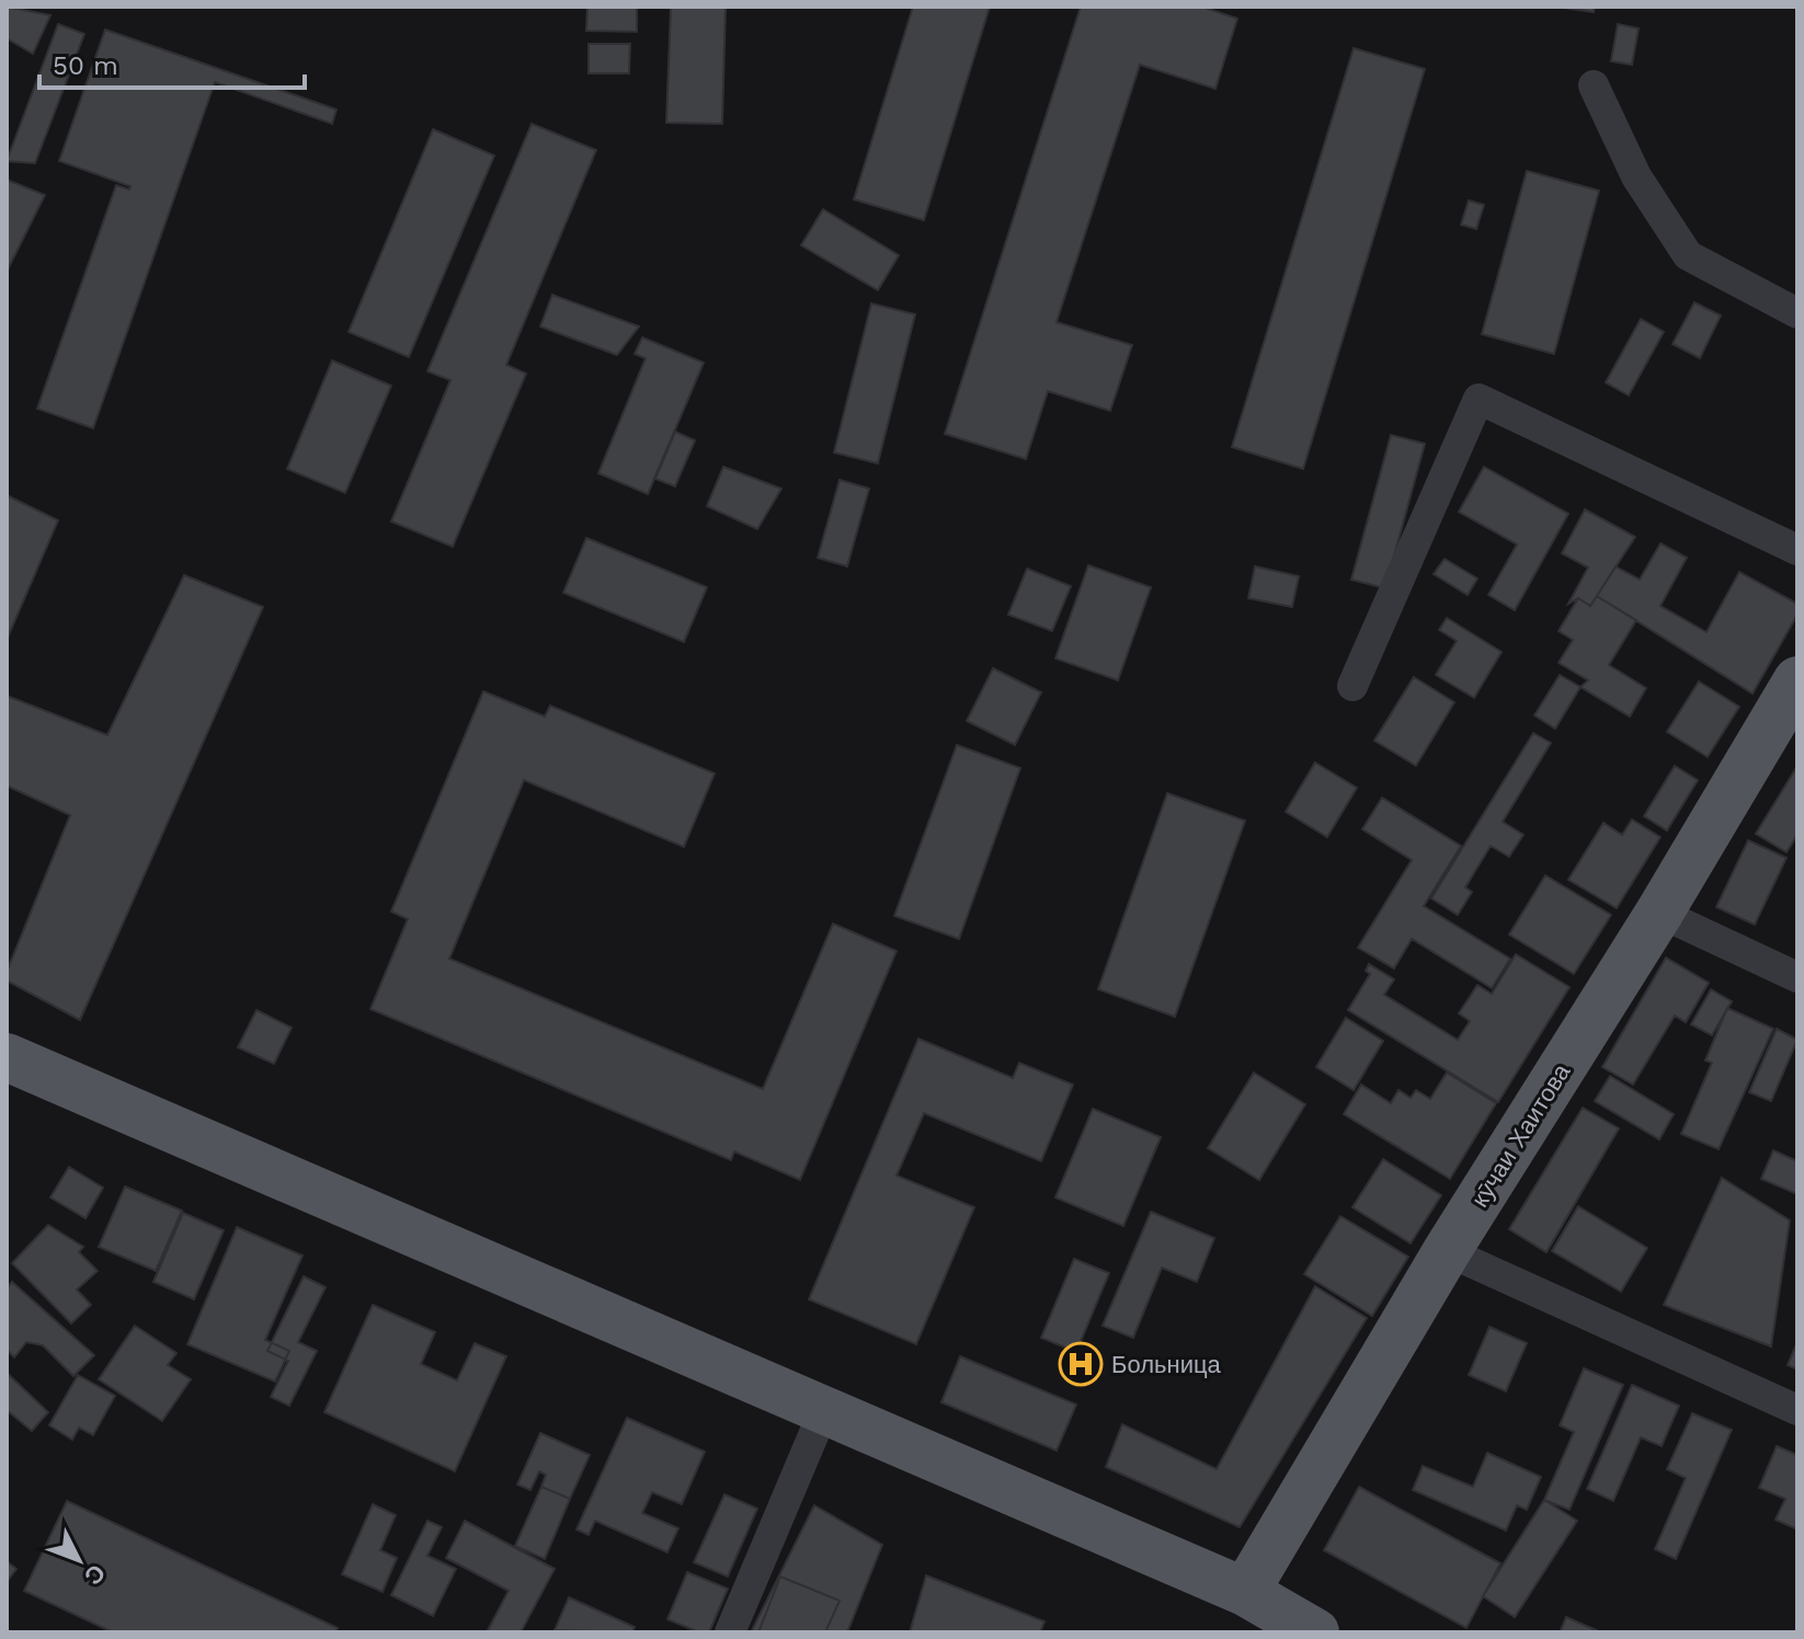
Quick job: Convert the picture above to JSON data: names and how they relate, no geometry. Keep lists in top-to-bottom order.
{
  "streets": {
    "main road": ["кӯчаи Хаитова"]
  },
  "places": {
    "hospital": ["Больница"]
  },
  "scale_bar": "50 m",
  "north": "bottom right"
}
